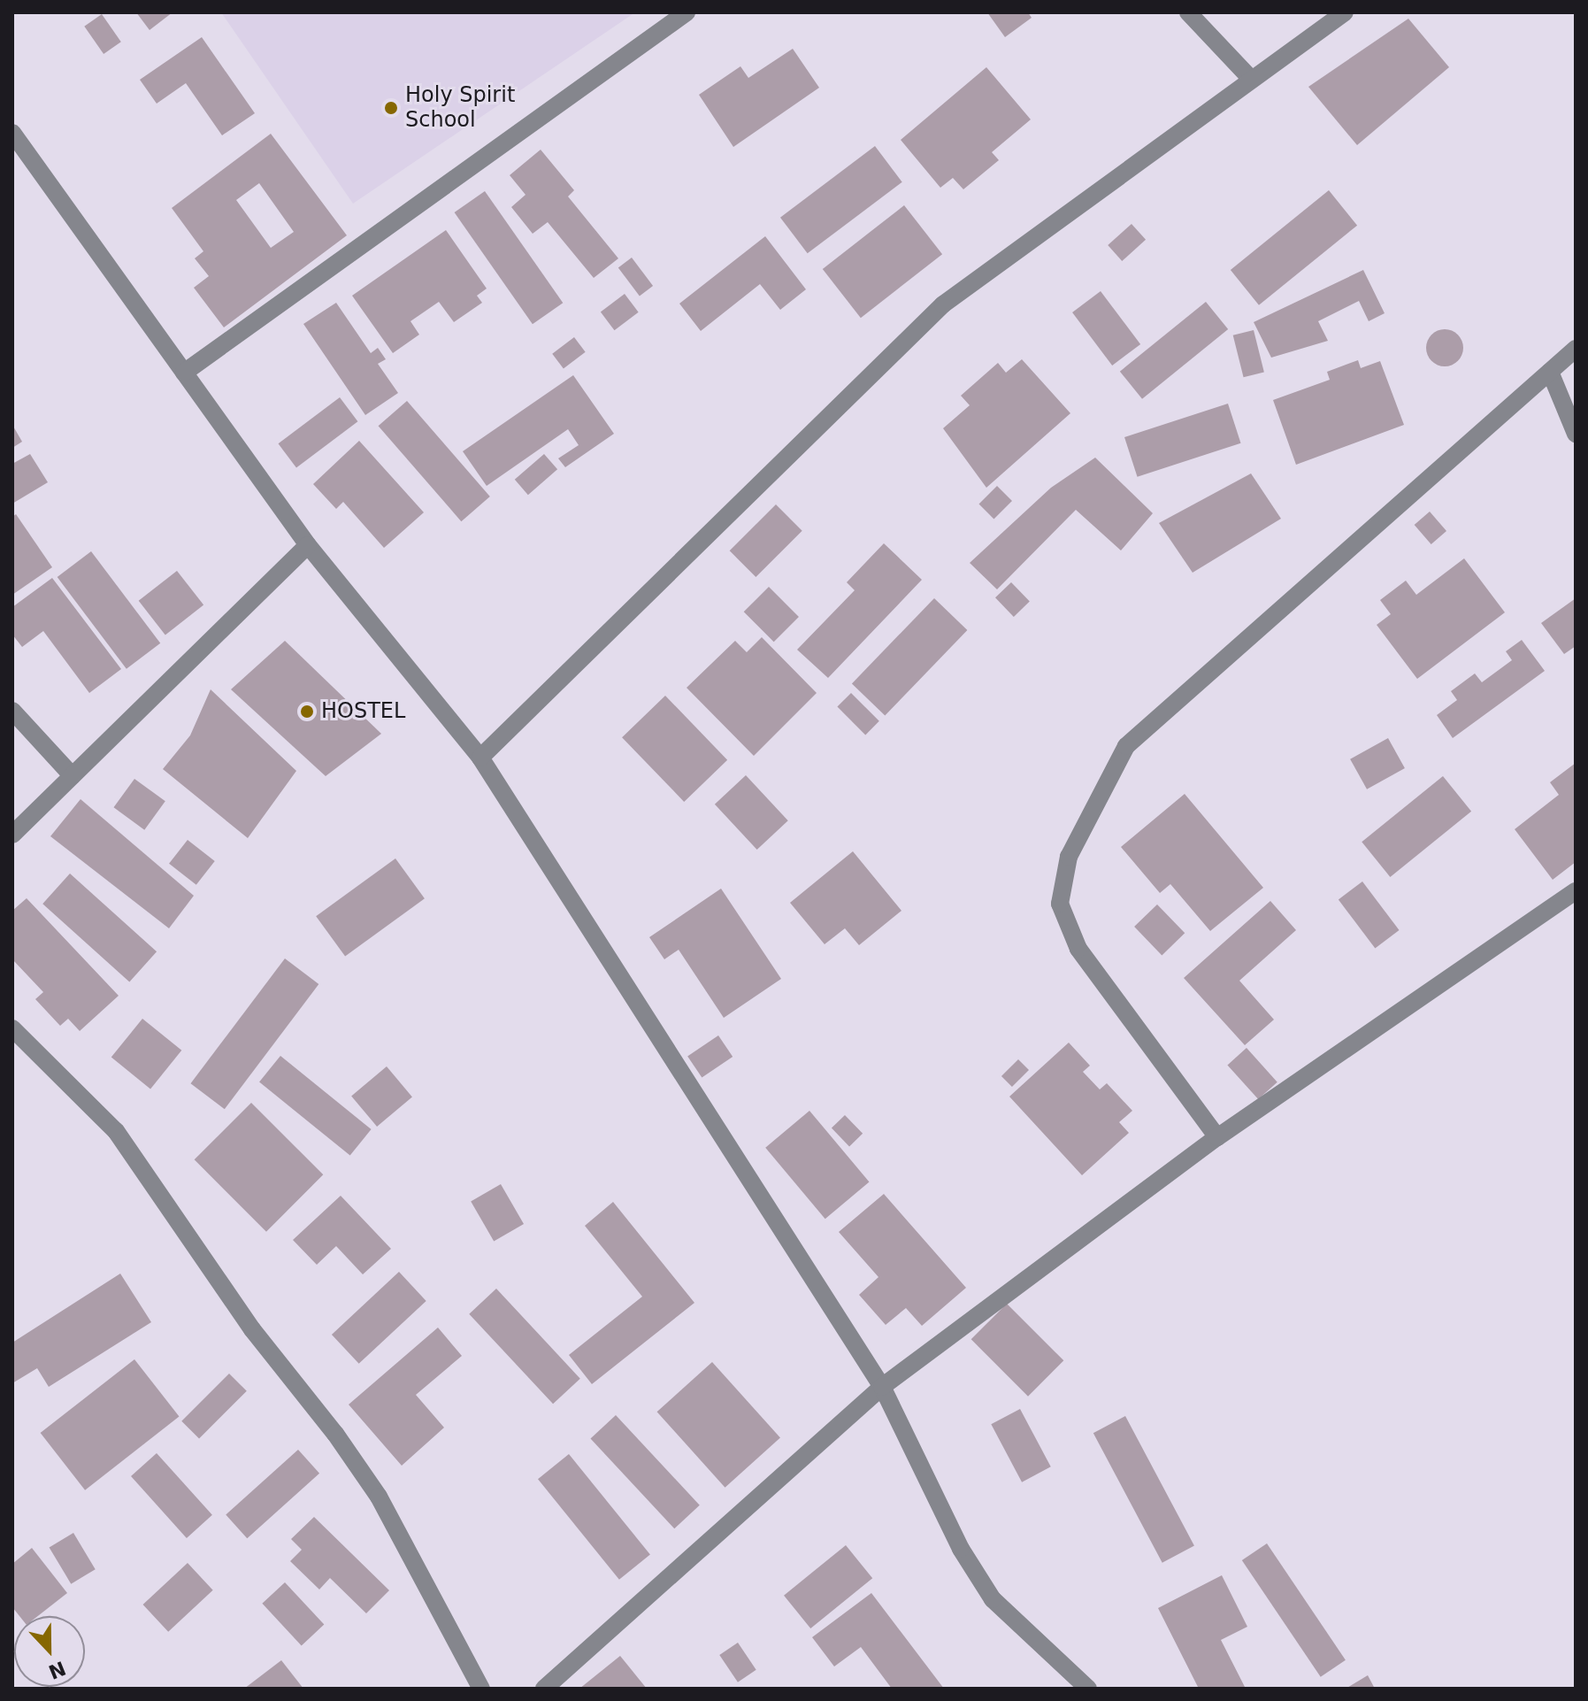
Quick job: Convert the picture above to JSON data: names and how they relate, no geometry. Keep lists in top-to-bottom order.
{
  "places": ["Holy Spirit School", "HOSTEL"],
  "north": "bottom"
}
